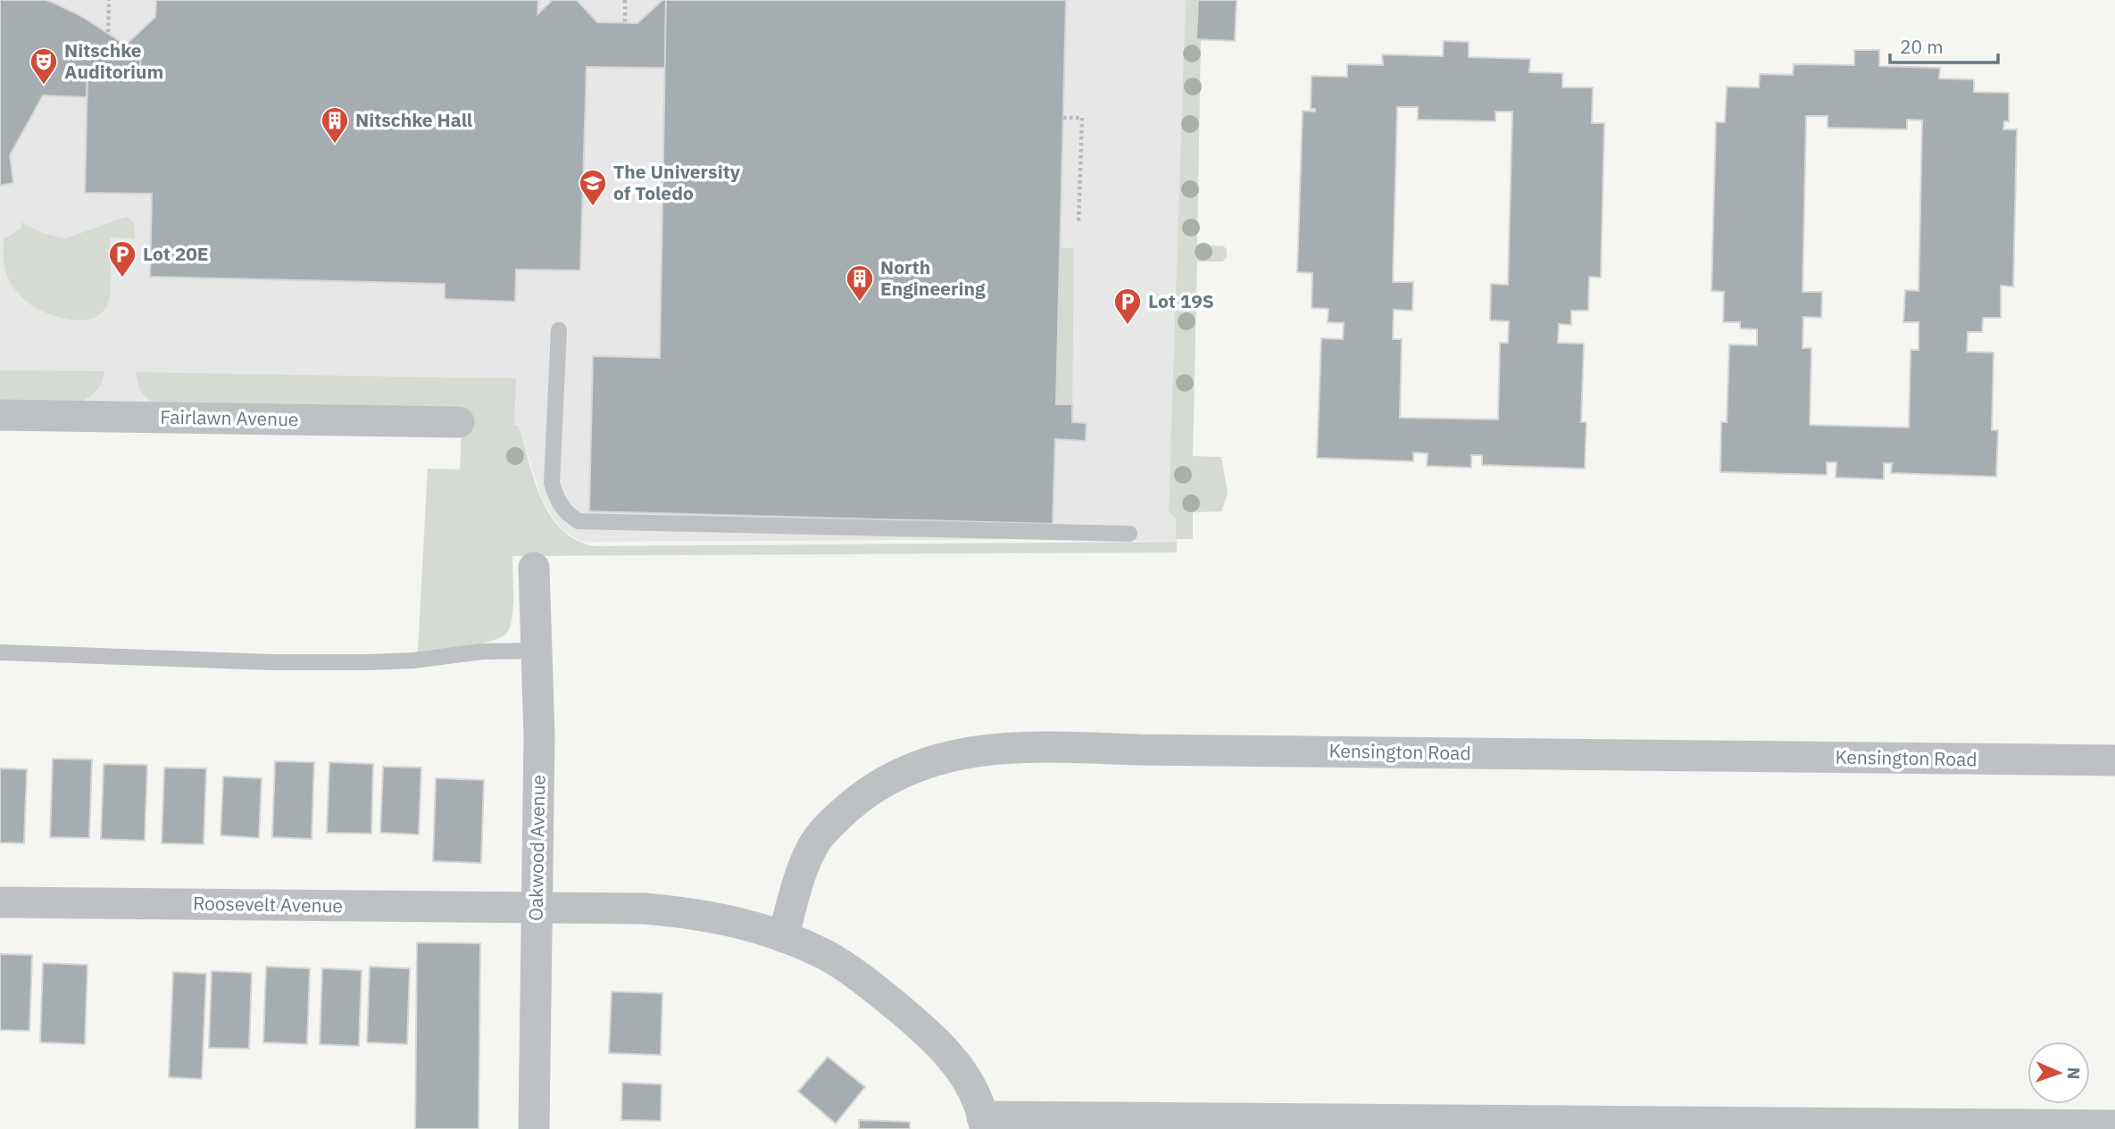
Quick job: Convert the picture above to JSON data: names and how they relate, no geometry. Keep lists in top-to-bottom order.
{
  "streets": {
    "street": [
      "Fairlawn Avenue",
      "Kensington Road",
      "Oakwood Avenue",
      "Roosevelt Avenue"
    ]
  },
  "crossings": [
    ["Kensington Road", "Roosevelt Avenue"],
    ["Oakwood Avenue", "Roosevelt Avenue"]
  ],
  "places": {
    "theatre": ["Nitschke Auditorium"],
    "building": ["Nitschke Hall", "North Engineering"],
    "school or university": ["The University of Toledo"],
    "parking": ["Lot 20E", "Lot 19S"]
  },
  "scale_bar": "20 m",
  "north": "right"
}
